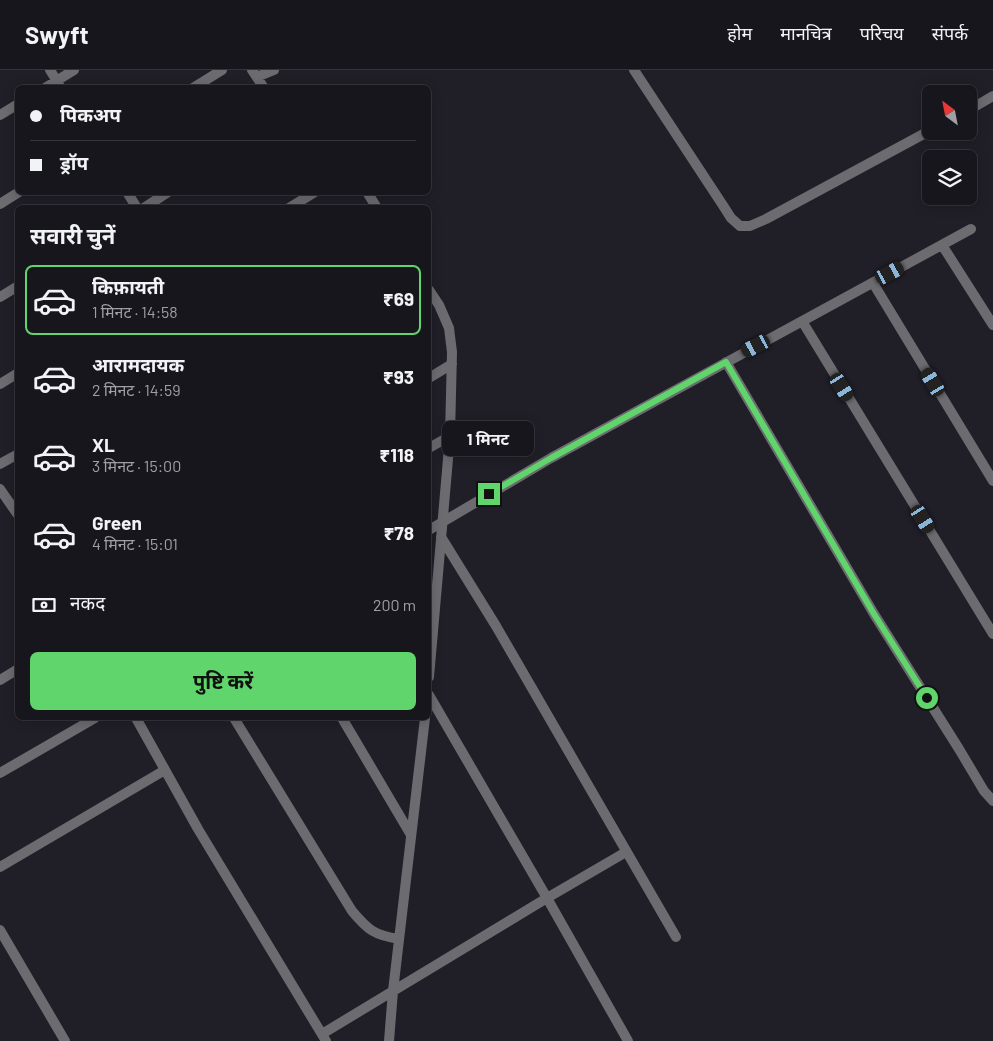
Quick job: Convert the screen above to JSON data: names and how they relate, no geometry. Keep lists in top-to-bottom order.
{
  "north": "top left",
  "page": {
    "header": "Swyft",
    "nav": [
      "होम",
      "मानचित्र",
      "परिचय",
      "संपर्क"
    ],
    "banner": ["पिकअप", "ड्रॉप"],
    "heading": "सवारी चुनें",
    "list": [
      {
        "name": "किफ़ायती",
        "note": "1 मिनट · 14:58",
        "value": "₹69"
      },
      {
        "name": "आरामदायक",
        "note": "2 मिनट · 14:59",
        "value": "₹93"
      },
      {
        "name": "XL",
        "note": "3 मिनट · 15:00",
        "value": "₹118"
      },
      {
        "name": "Green",
        "note": "4 मिनट · 15:01",
        "value": "₹78"
      }
    ],
    "bubble": "1 मिनट",
    "pay": ["नकद", "200 m"],
    "buttons": "पुष्टि करें"
  }
}
